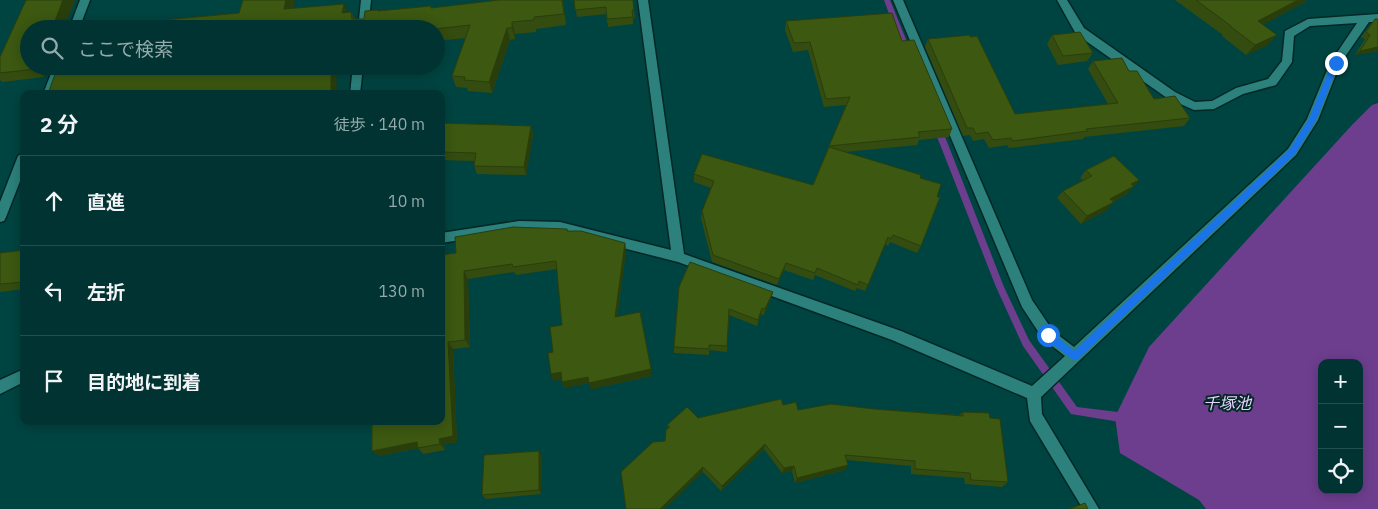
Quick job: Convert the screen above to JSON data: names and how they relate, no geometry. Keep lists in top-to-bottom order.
{
  "water": ["千塚池"],
  "page": {
    "search": "ここで検索",
    "heading": ["2 分", "徒歩 · 140 m"],
    "list": [
      ["直進", "10 m"],
      ["左折", "130 m"],
      "目的地に到着"
    ],
    "map_buttons": ["+", "−"]
  }
}
